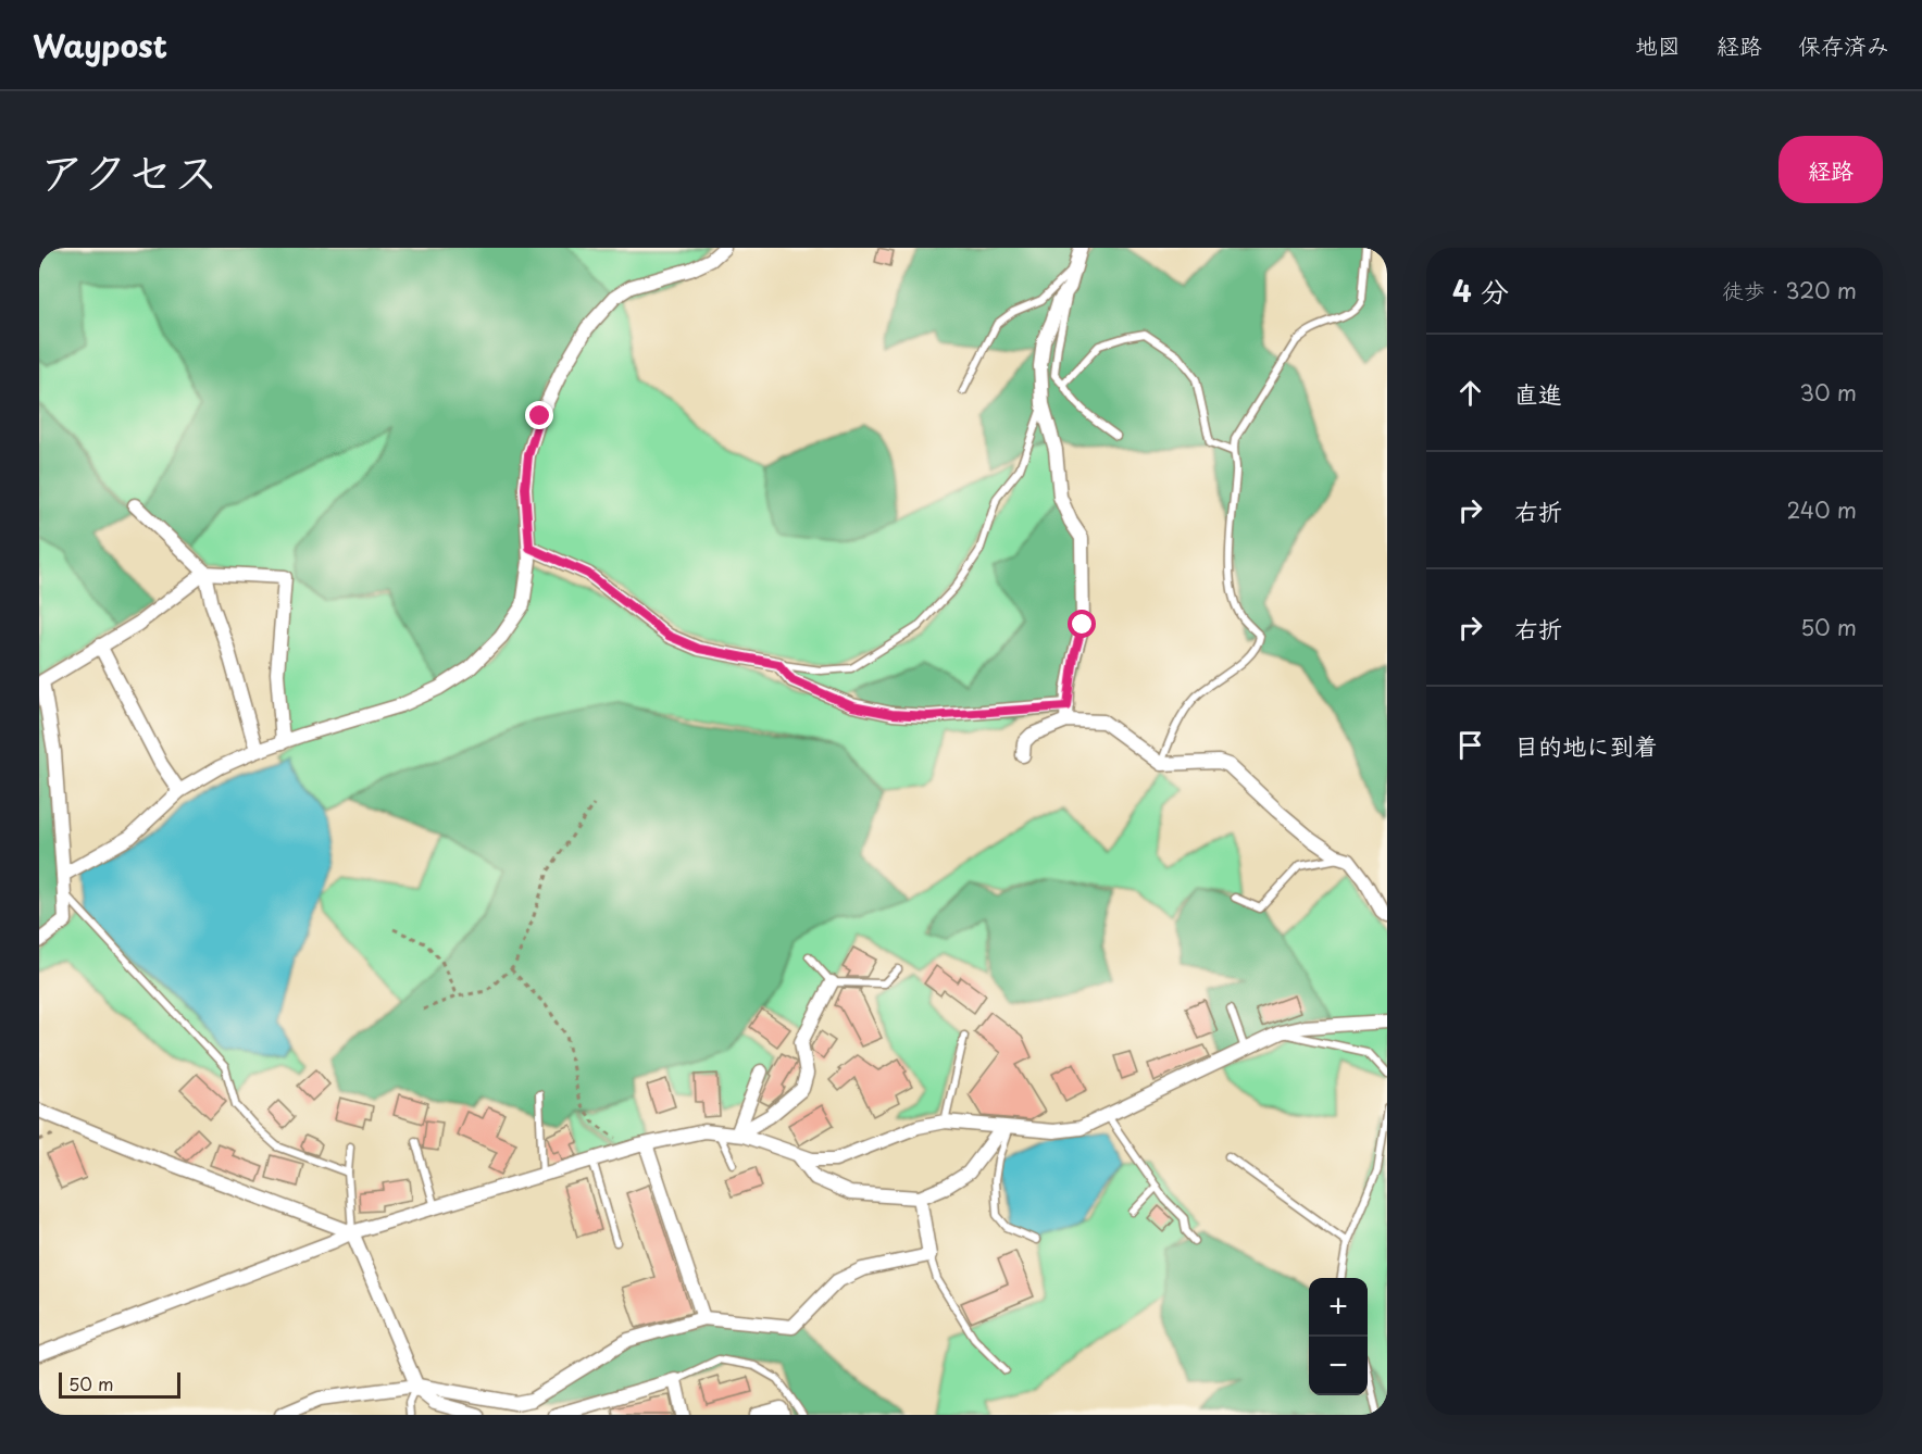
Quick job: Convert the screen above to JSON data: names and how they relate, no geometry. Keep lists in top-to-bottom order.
{
  "scale_bar": "50 m",
  "page": {
    "header": "Waypost",
    "nav": ["地図", "経路", "保存済み"],
    "title": "アクセス",
    "buttons": "経路",
    "heading": ["4 分", "徒歩 · 320 m"],
    "list": [
      ["直進", "30 m"],
      ["右折", "240 m"],
      ["右折", "50 m"],
      "目的地に到着"
    ],
    "map_buttons": ["+", "−"],
    "scale": "50 m"
  }
}
